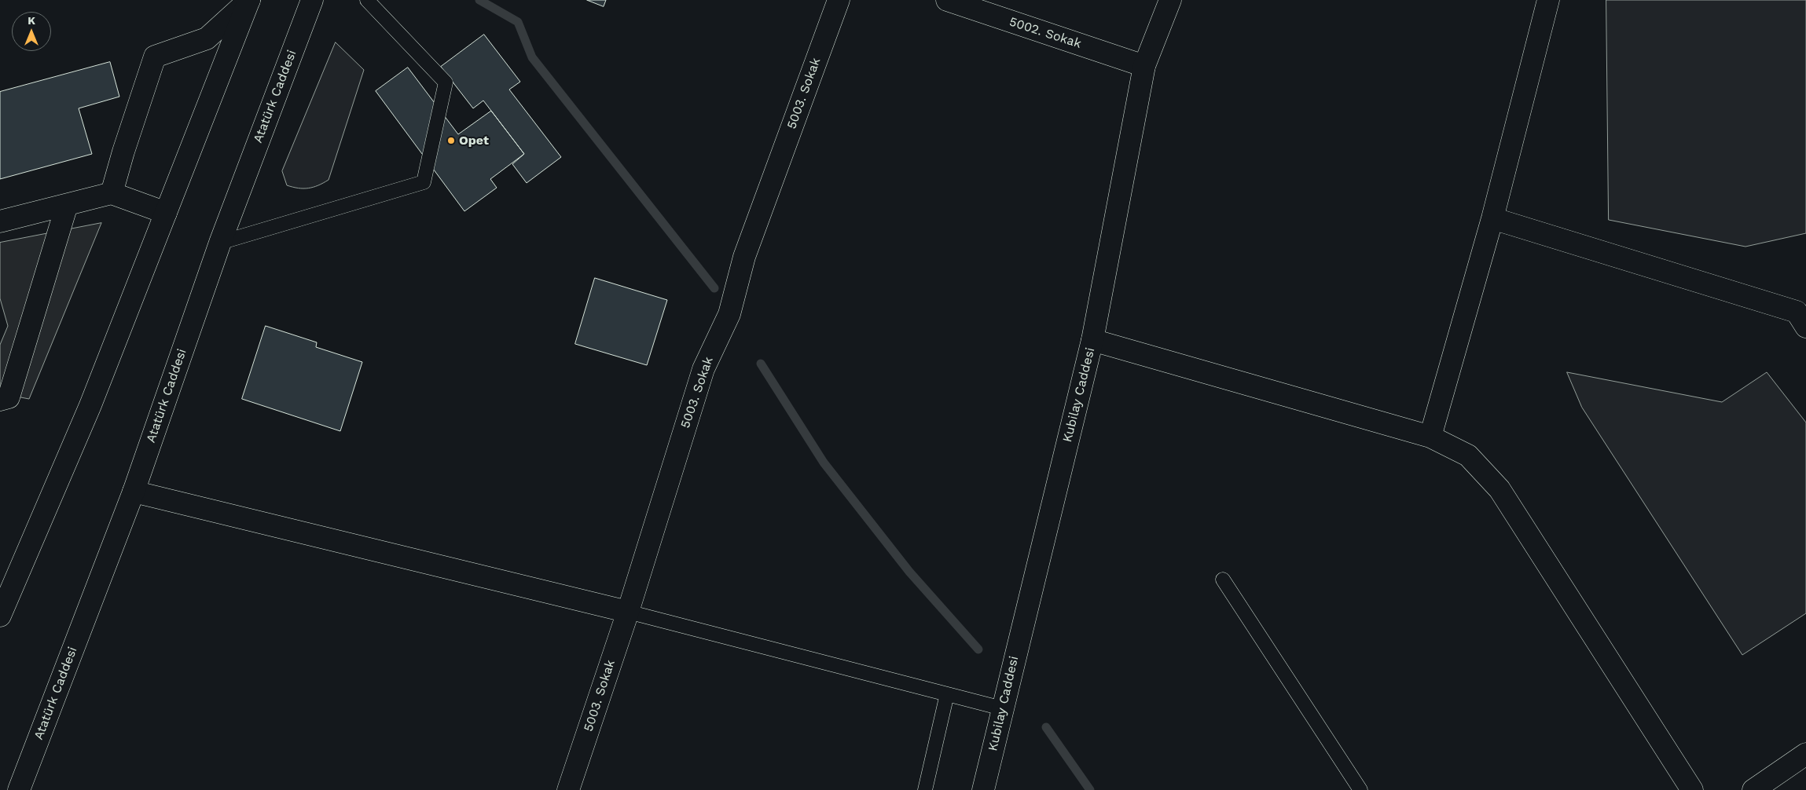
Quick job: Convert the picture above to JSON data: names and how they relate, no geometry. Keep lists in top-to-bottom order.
{
  "streets": {
    "main road": [
      "5002. Sokak",
      "5003. Sokak",
      "Atatürk Caddesi",
      "Kubilay Caddesi"
    ]
  },
  "crossings": [
    ["5002. Sokak", "Kubilay Caddesi"]
  ],
  "places": ["Opet"],
  "north": "top"
}
